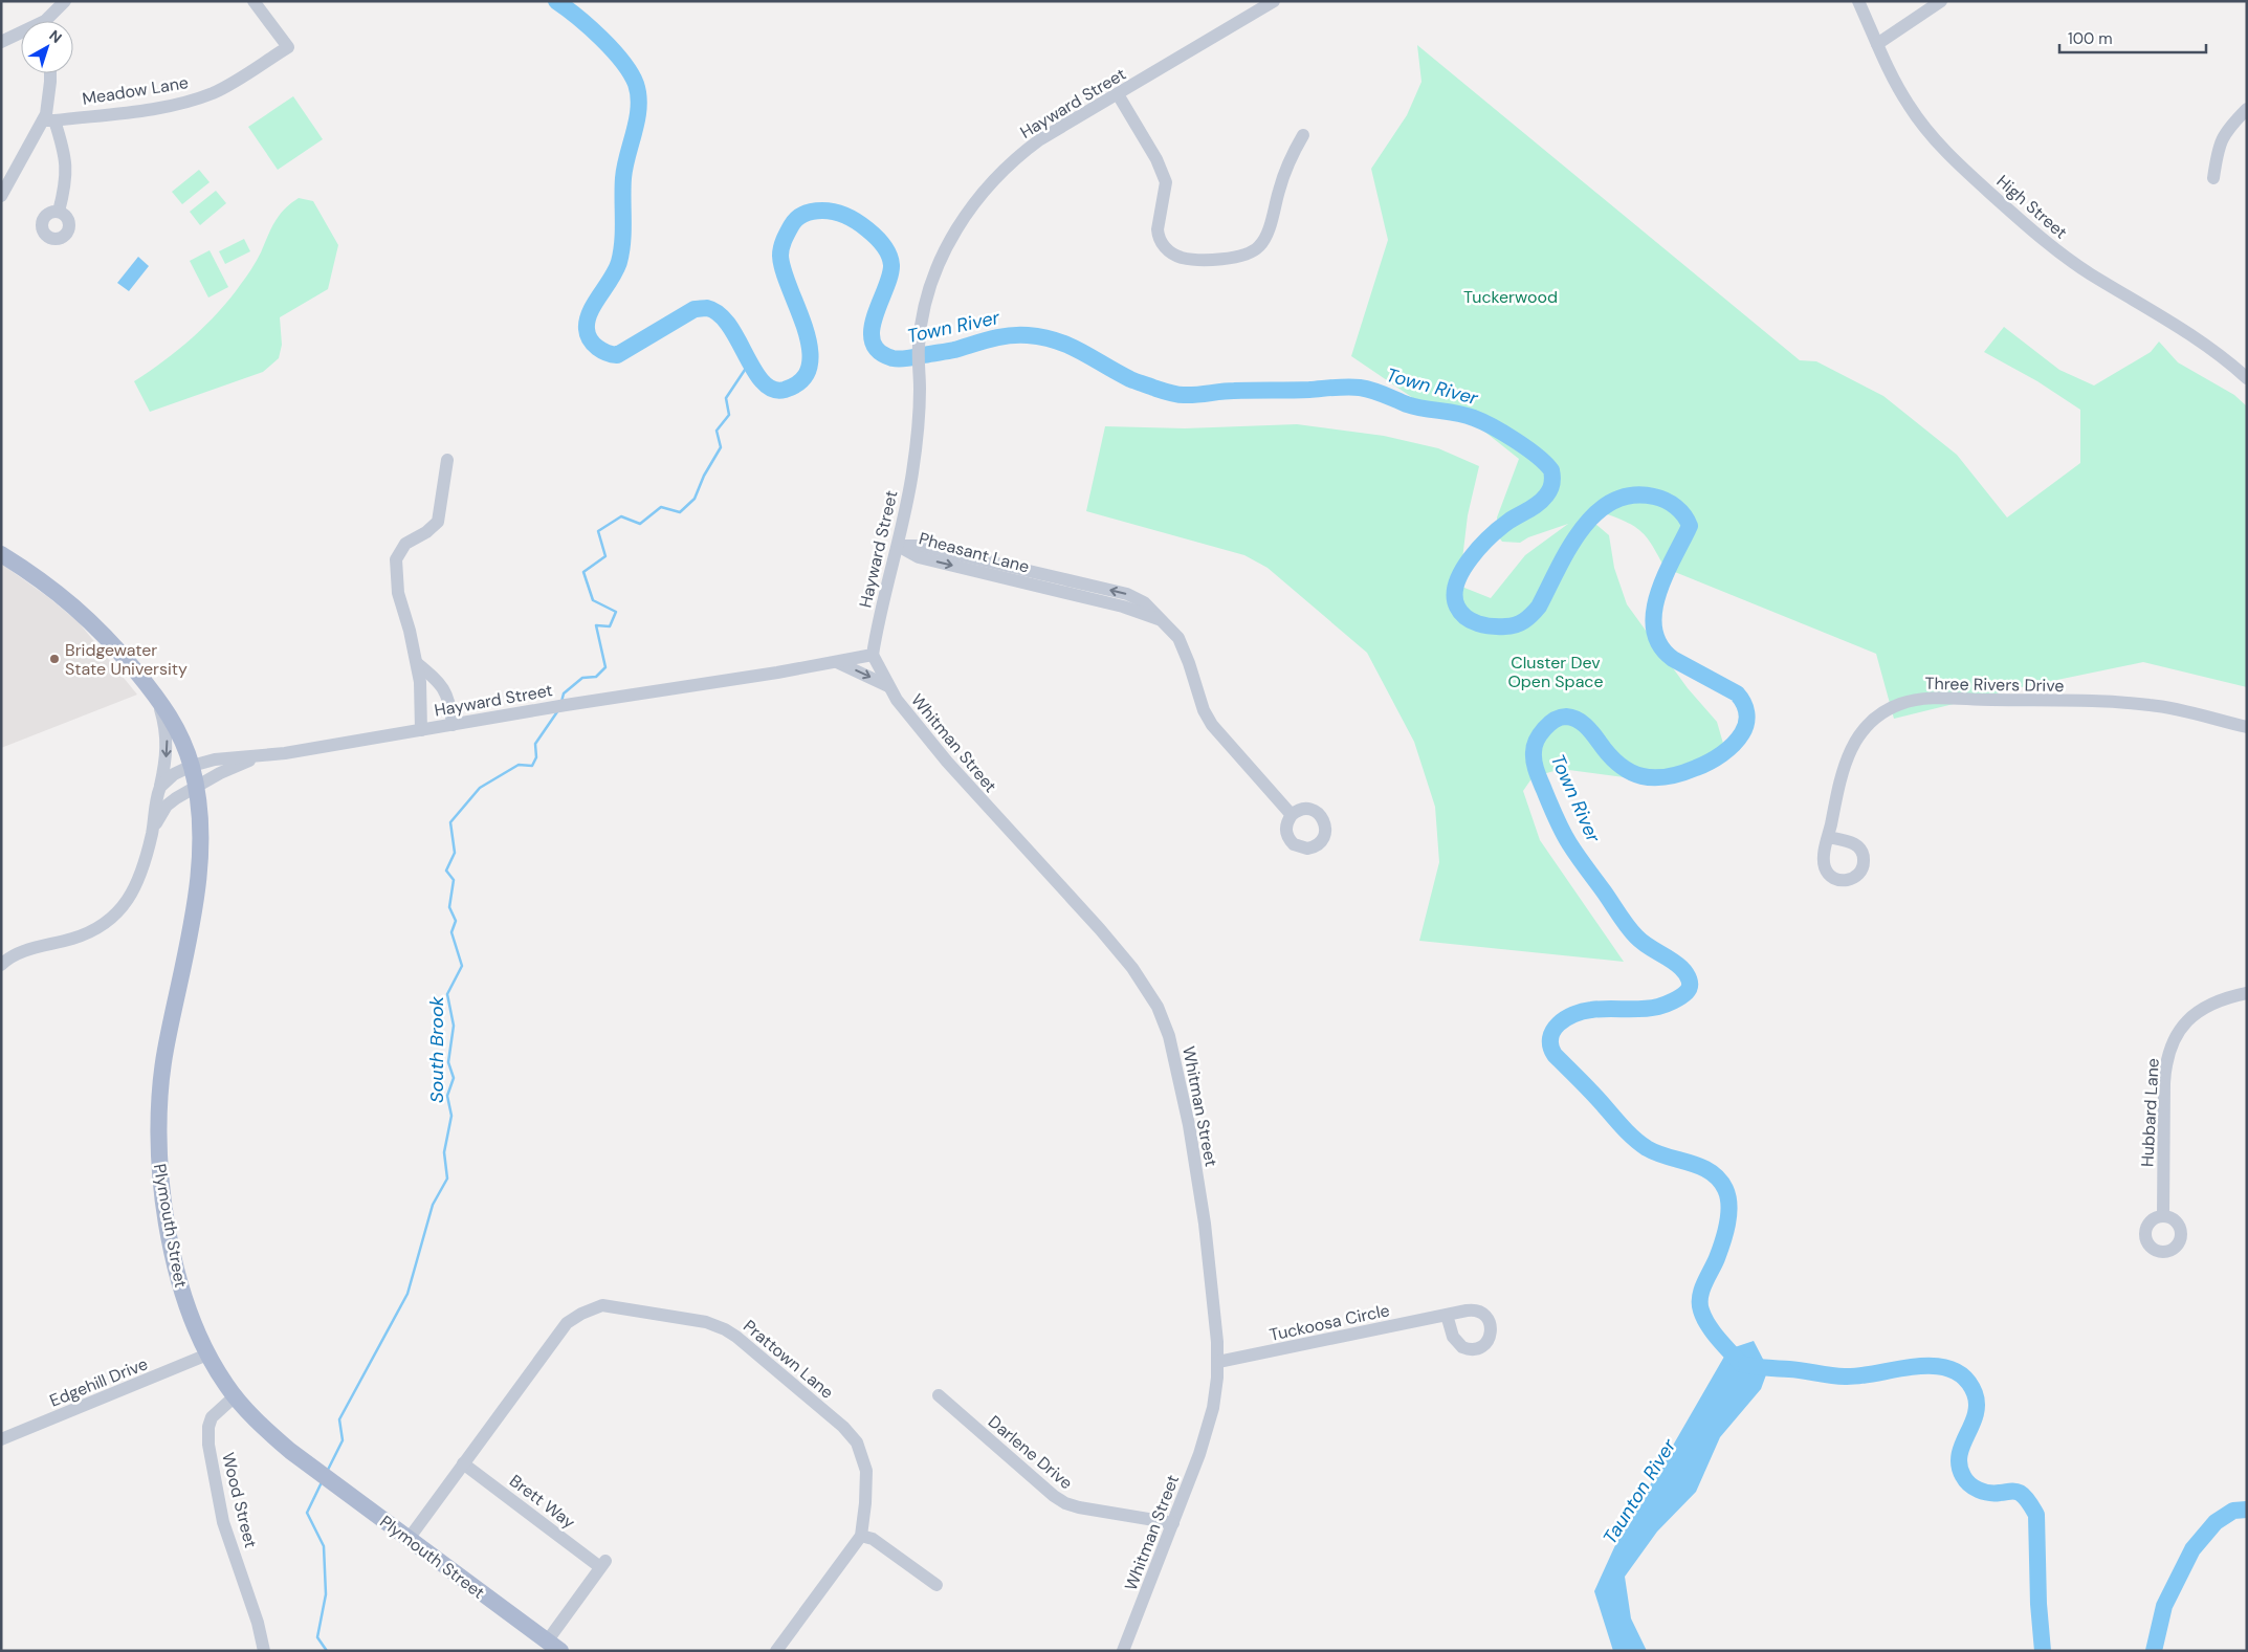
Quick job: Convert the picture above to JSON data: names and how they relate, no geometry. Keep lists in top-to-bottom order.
{
  "streets": {
    "main road": ["Plymouth Street"],
    "street": [
      "Meadow Lane",
      "Hayward Street",
      "High Street",
      "Pheasant Lane",
      "Three Rivers Drive",
      "Whitman Street",
      "Hubbard Lane",
      "Tuckoosa Circle",
      "Prattown Lane",
      "Edgehill Drive",
      "Darlene Drive",
      "Wood Street",
      "Brett Way"
    ]
  },
  "crossings": [
    ["Hayward Street", "Pheasant Lane"],
    ["Hayward Street", "Whitman Street"],
    ["Hayward Street", "Plymouth Street"],
    ["Whitman Street", "Tuckoosa Circle"],
    ["Whitman Street", "Darlene Drive"],
    ["Plymouth Street", "Prattown Lane"],
    ["Plymouth Street", "Edgehill Drive"],
    ["Plymouth Street", "Wood Street"],
    ["Plymouth Street", "Brett Way"],
    ["Prattown Lane", "Brett Way"]
  ],
  "water": ["Town River", "South Brook", "Taunton River"],
  "parks": ["Tuckerwood", "Cluster Dev Open Space"],
  "places": ["Bridgewater State University"],
  "scale_bar": "100 m",
  "north": "top right"
}
